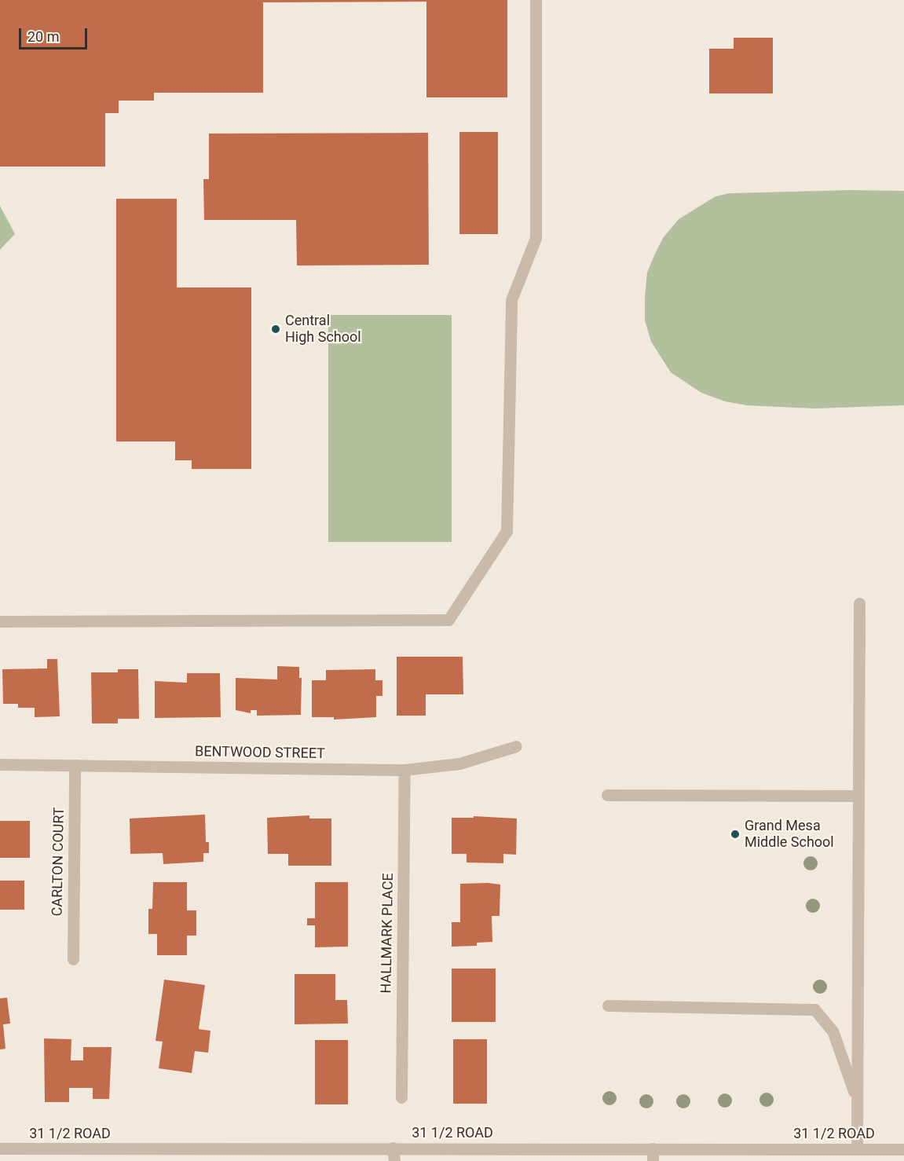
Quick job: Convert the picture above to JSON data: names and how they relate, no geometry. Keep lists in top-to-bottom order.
{
  "streets": {
    "street": [
      "BENTWOOD STREET",
      "CARLTON COURT",
      "HALLMARK PLACE",
      "31 1/2 ROAD"
    ]
  },
  "crossings": [
    ["BENTWOOD STREET", "CARLTON COURT"],
    ["BENTWOOD STREET", "HALLMARK PLACE"]
  ],
  "places": ["Central High School", "Grand Mesa Middle School"],
  "scale_bar": "20 m"
}
